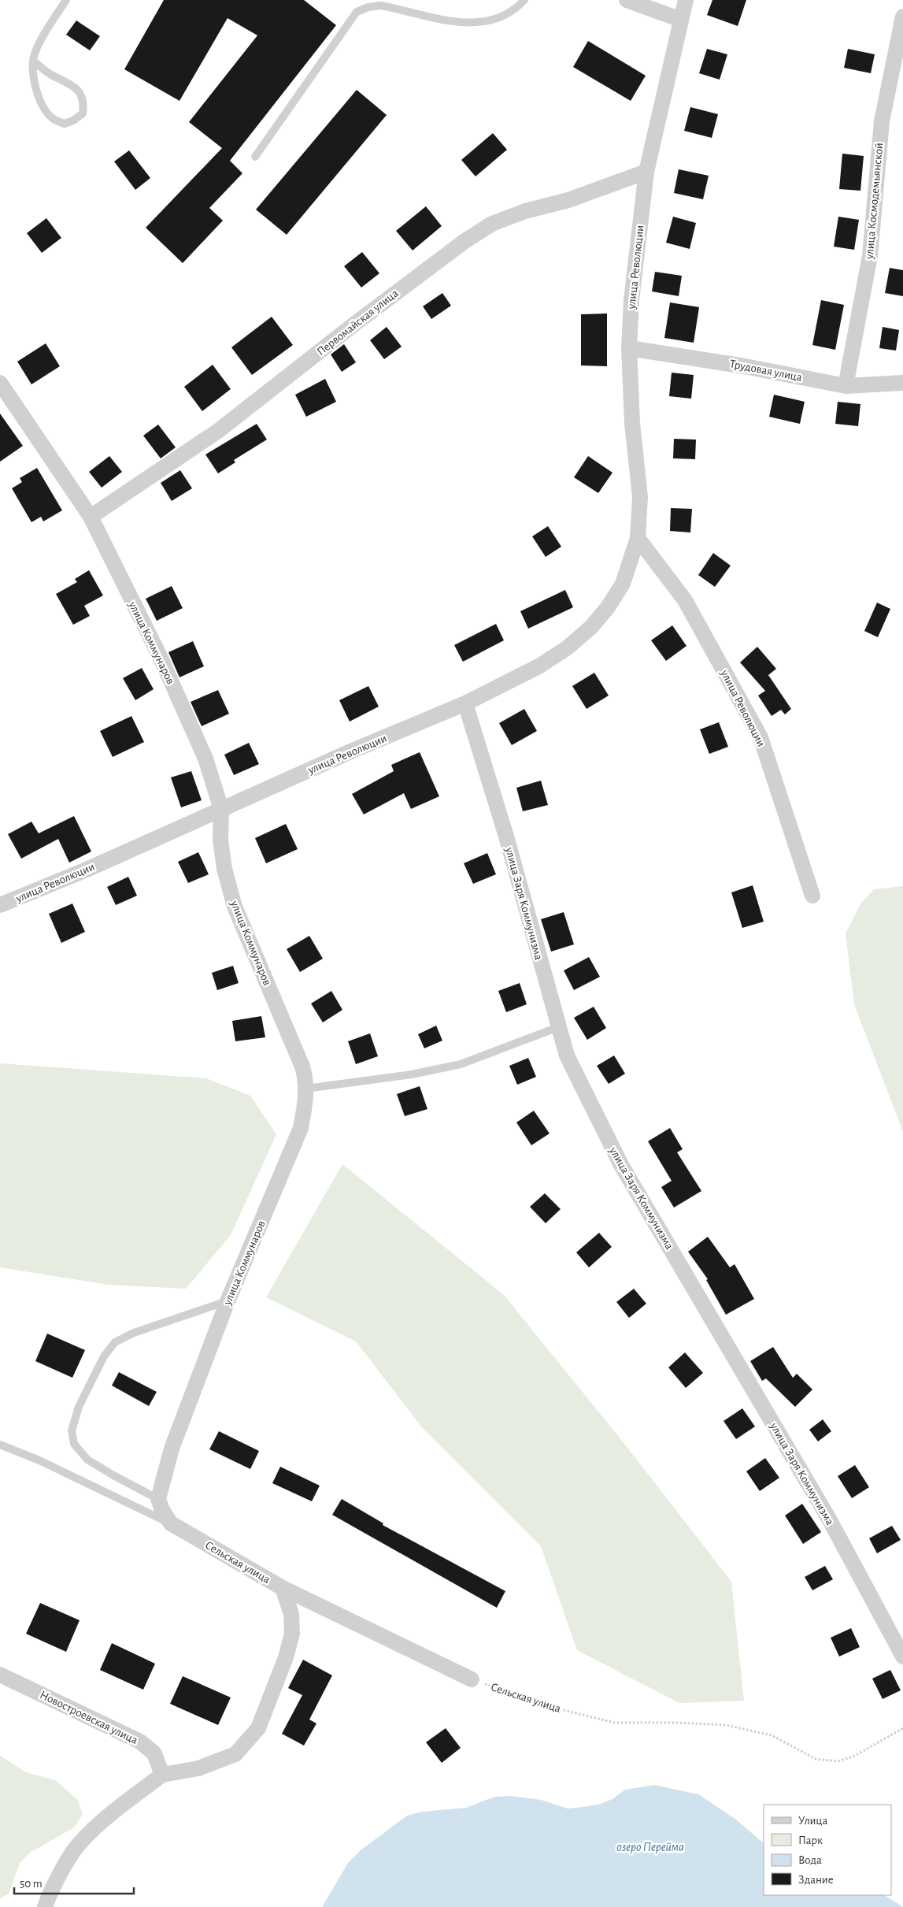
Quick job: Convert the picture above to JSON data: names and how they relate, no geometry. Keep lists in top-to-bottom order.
{
  "streets": {
    "street": [
      "улица Космодемьянской",
      "улица Революции",
      "Первомайская улица",
      "Трудовая улица",
      "улица Коммунаров",
      "улица Заря Коммунизма",
      "Сельская улица",
      "Новостроевская улица"
    ]
  },
  "crossings": [
    ["улица Космодемьянской", "Трудовая улица"],
    ["улица Революции", "Первомайская улица"],
    ["улица Революции", "Трудовая улица"],
    ["улица Революции", "улица Коммунаров"],
    ["улица Революции", "улица Заря Коммунизма"],
    ["Первомайская улица", "улица Коммунаров"]
  ],
  "water": ["озеро Перейма"],
  "legend": [
    "Улица",
    "Парк",
    "Вода",
    "Здание"
  ],
  "scale_bar": "50 m"
}
